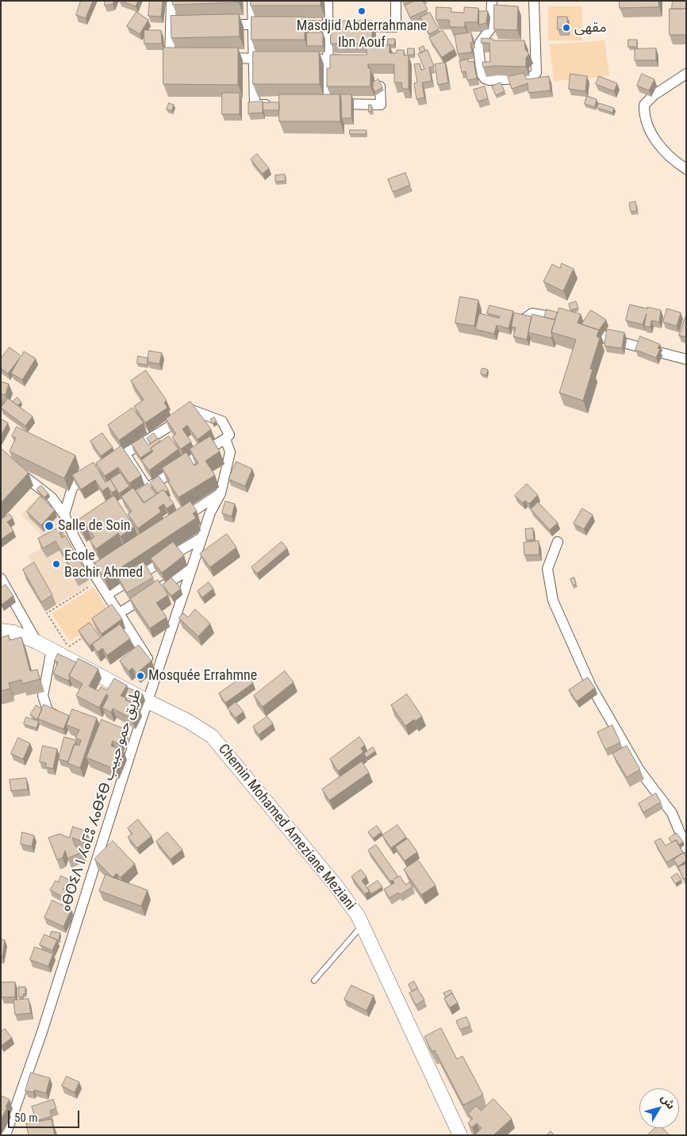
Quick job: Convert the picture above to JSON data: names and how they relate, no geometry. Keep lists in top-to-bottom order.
{
  "streets": {
    "main road": ["Chemin Mohamed Ameziane Meziani"],
    "street": ["ⴰⴱⵔⵉⴷ ⵏ ⵃⴰⵎⵓ ⵃⴰⴱⵉⴱ طريق حمو حبيب"]
  },
  "crossings": [
    ["ⴰⴱⵔⵉⴷ ⵏ ⵃⴰⵎⵓ ⵃⴰⴱⵉⴱ طريق حمو حبيب", "Chemin Mohamed Ameziane Meziani"]
  ],
  "places": [
    "Masdjid Abderrahmane Ibn Aouf",
    "مقهى",
    "Salle de Soin",
    "Ecole Bachir Ahmed",
    "Mosquée Errahmne"
  ],
  "scale_bar": "50 m",
  "north": "top right"
}
